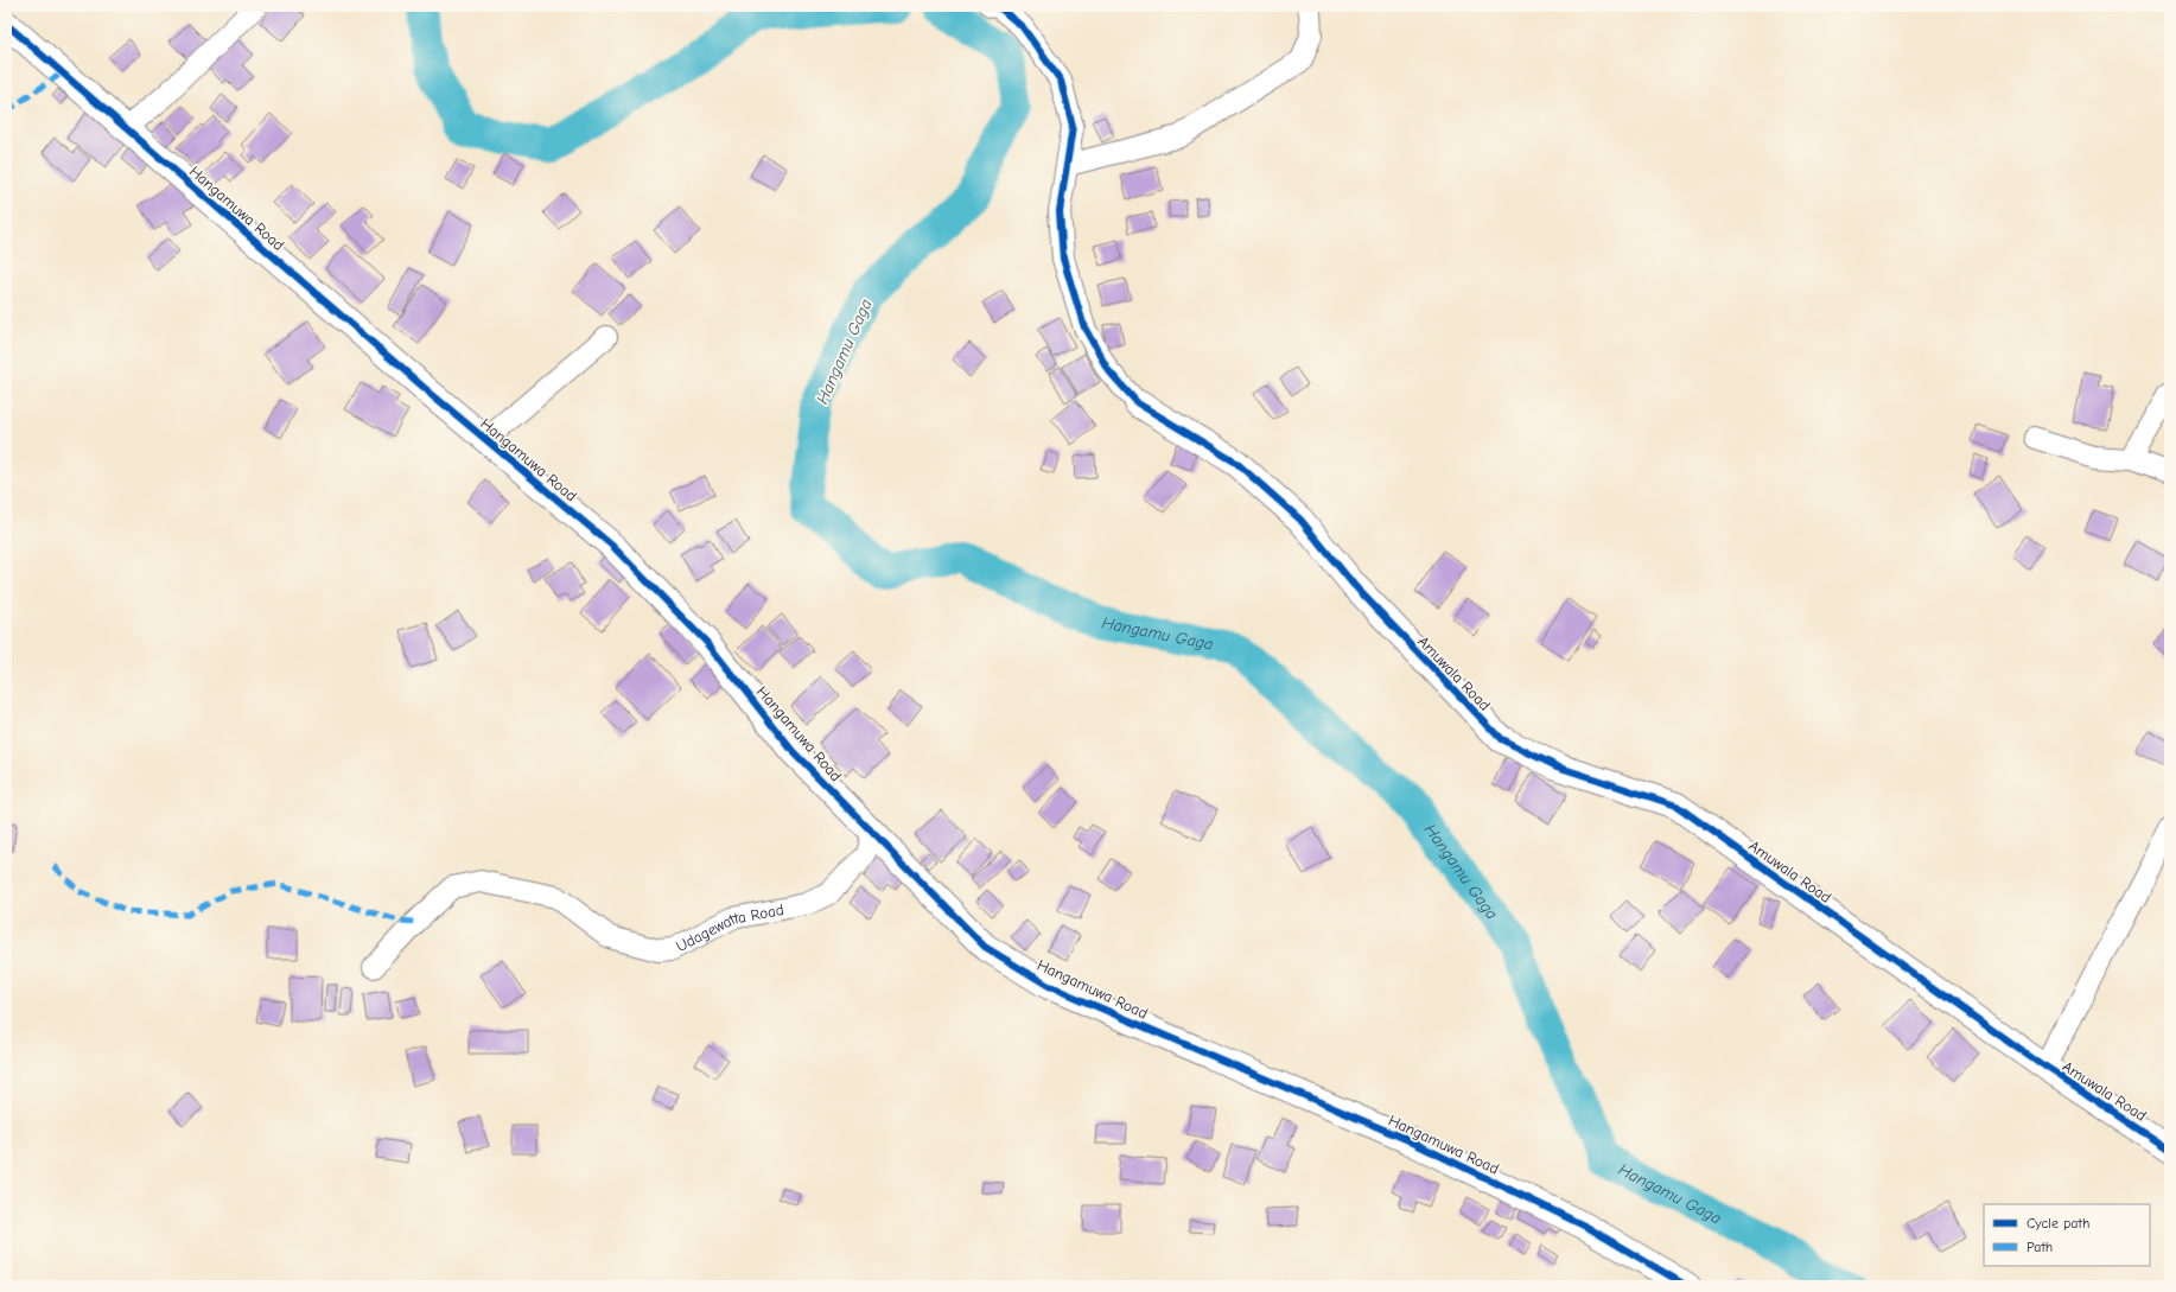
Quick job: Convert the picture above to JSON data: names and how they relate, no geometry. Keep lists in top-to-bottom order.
{
  "streets": {
    "street": ["Hangamuwa Road", "Amuwala Road", "Udagewatta Road"]
  },
  "crossings": [
    ["Hangamuwa Road", "Udagewatta Road"]
  ],
  "water": ["Hangamu Gaga"],
  "legend": ["Cycle path", "Path"]
}
